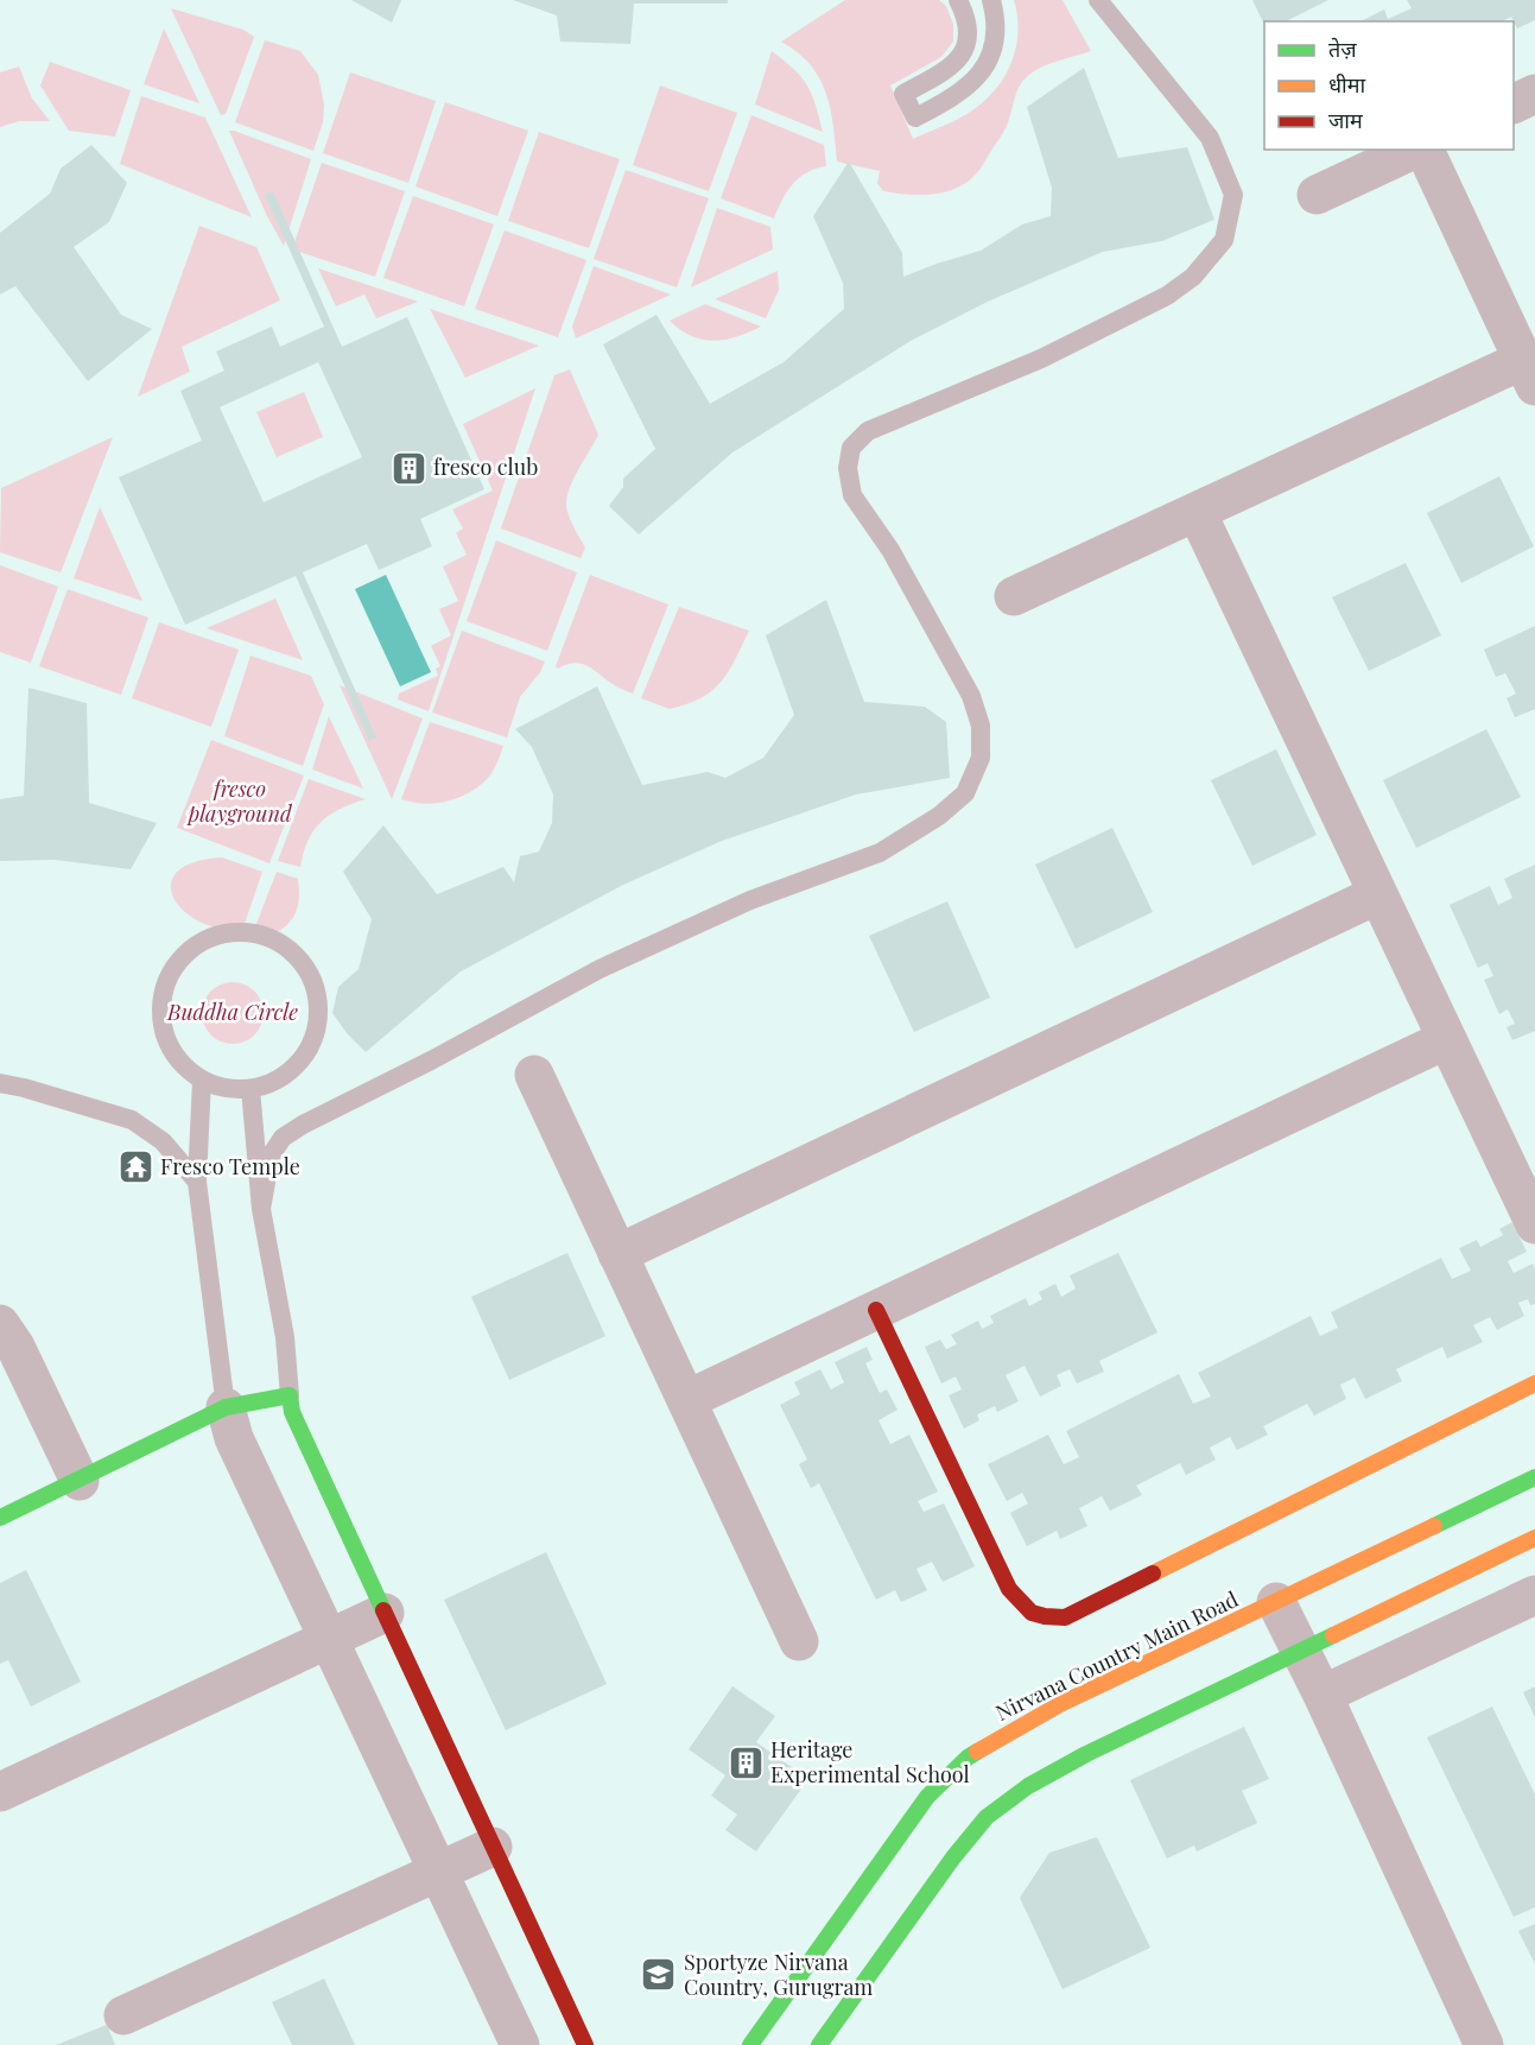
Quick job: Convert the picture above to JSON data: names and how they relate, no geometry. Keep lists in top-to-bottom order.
{
  "streets": {
    "street": ["Nirvana Country Main Road"]
  },
  "parks": ["fresco playground", "Buddha Circle"],
  "places": {
    "building": ["fresco club", "Heritage Experimental School"],
    "temple": ["Fresco Temple"],
    "school or university": ["Sportyze Nirvana Country, Gurugram"]
  },
  "legend": ["तेज़", "धीमा", "जाम"]
}
